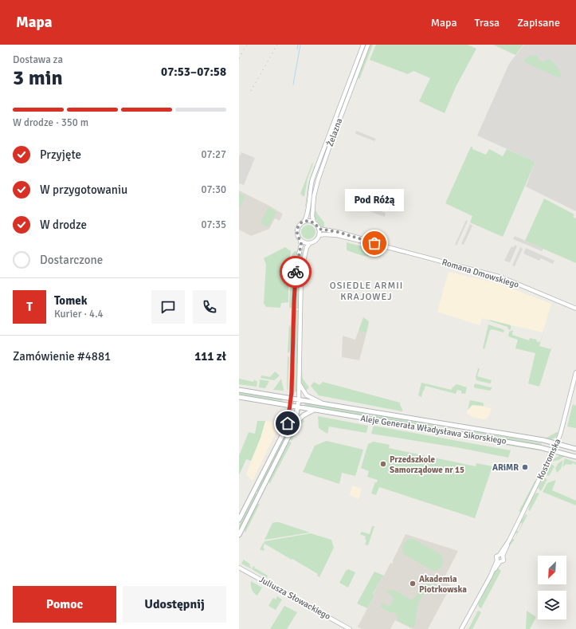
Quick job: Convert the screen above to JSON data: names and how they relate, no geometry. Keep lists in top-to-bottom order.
{
  "streets": {
    "main road": ["Aleje Generała Władysława Sikorskiego"],
    "street": [
      "Żelazna",
      "Romana Dmowskiego",
      "Kostromska",
      "Juliusza Słowackiego"
    ]
  },
  "crossings": [
    ["Żelazna", "Romana Dmowskiego"],
    ["Aleje Generała Władysława Sikorskiego", "Kostromska"]
  ],
  "districts": ["OSIEDLE ARMII KRAJOWEJ"],
  "places": [
    "Pod Różą",
    "Przedszkole Samorządowe nr 15",
    "ARiMR",
    "Akademia Piotrkowska"
  ],
  "north": "bottom left",
  "page": {
    "header": "Mapa",
    "nav": ["Mapa", "Trasa", "Zapisane"],
    "heading": ["3 min", "Dostawa za", "07:53–07:58"],
    "panel": [
      "Tomek",
      "Kurier · 4.4",
      "Zamówienie #4881",
      "111 zł"
    ],
    "bar": "W drodze · 350 m",
    "list": [
      ["Przyjęte", "07:27"],
      ["W przygotowaniu", "07:30"],
      ["W drodze", "07:35"],
      "Dostarczone"
    ],
    "bubble": "Pod Różą",
    "round": "T",
    "buttons": ["Pomoc", "Udostępnij"]
  }
}
